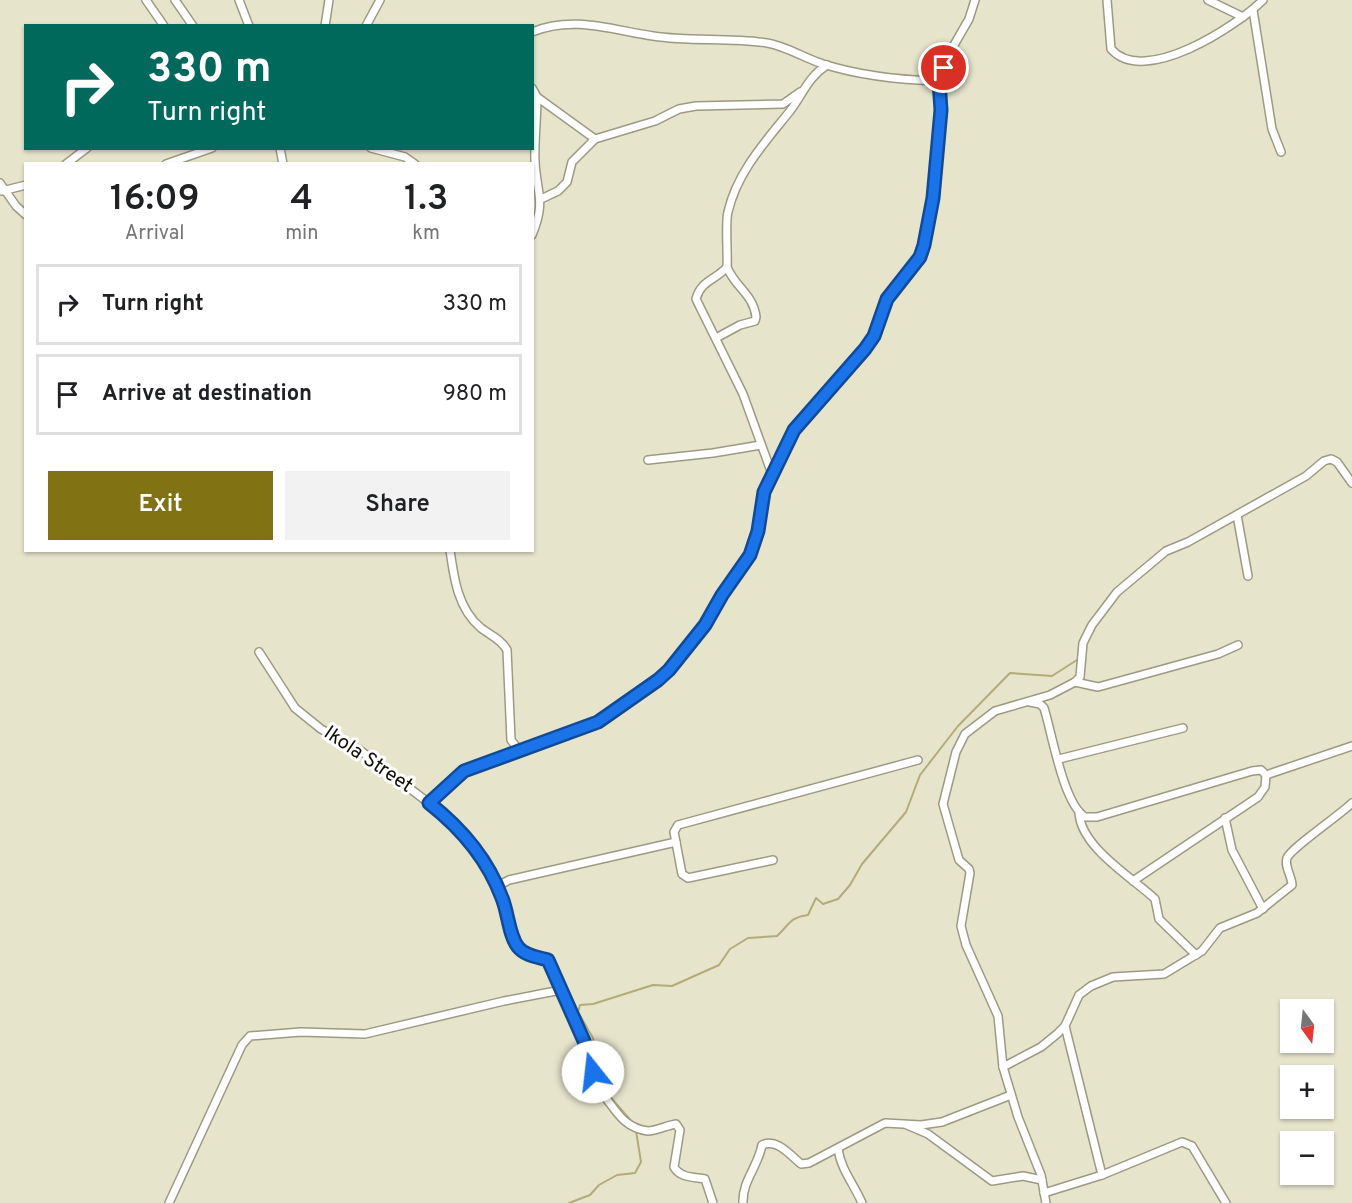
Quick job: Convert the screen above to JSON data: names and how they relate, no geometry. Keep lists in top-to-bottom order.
{
  "streets": {
    "street": ["Ikola Street"]
  },
  "north": "bottom",
  "page": {
    "turn": ["330 m", "Turn right"],
    "eta": [
      "16:09",
      "Arrival",
      "4",
      "min",
      "1.3",
      "km"
    ],
    "list": [
      {
        "name": "Turn right",
        "value": "330 m"
      },
      {
        "name": "Arrive at destination",
        "value": "980 m"
      }
    ],
    "buttons": ["Exit", "Share"],
    "map_buttons": ["+", "−"]
  }
}
